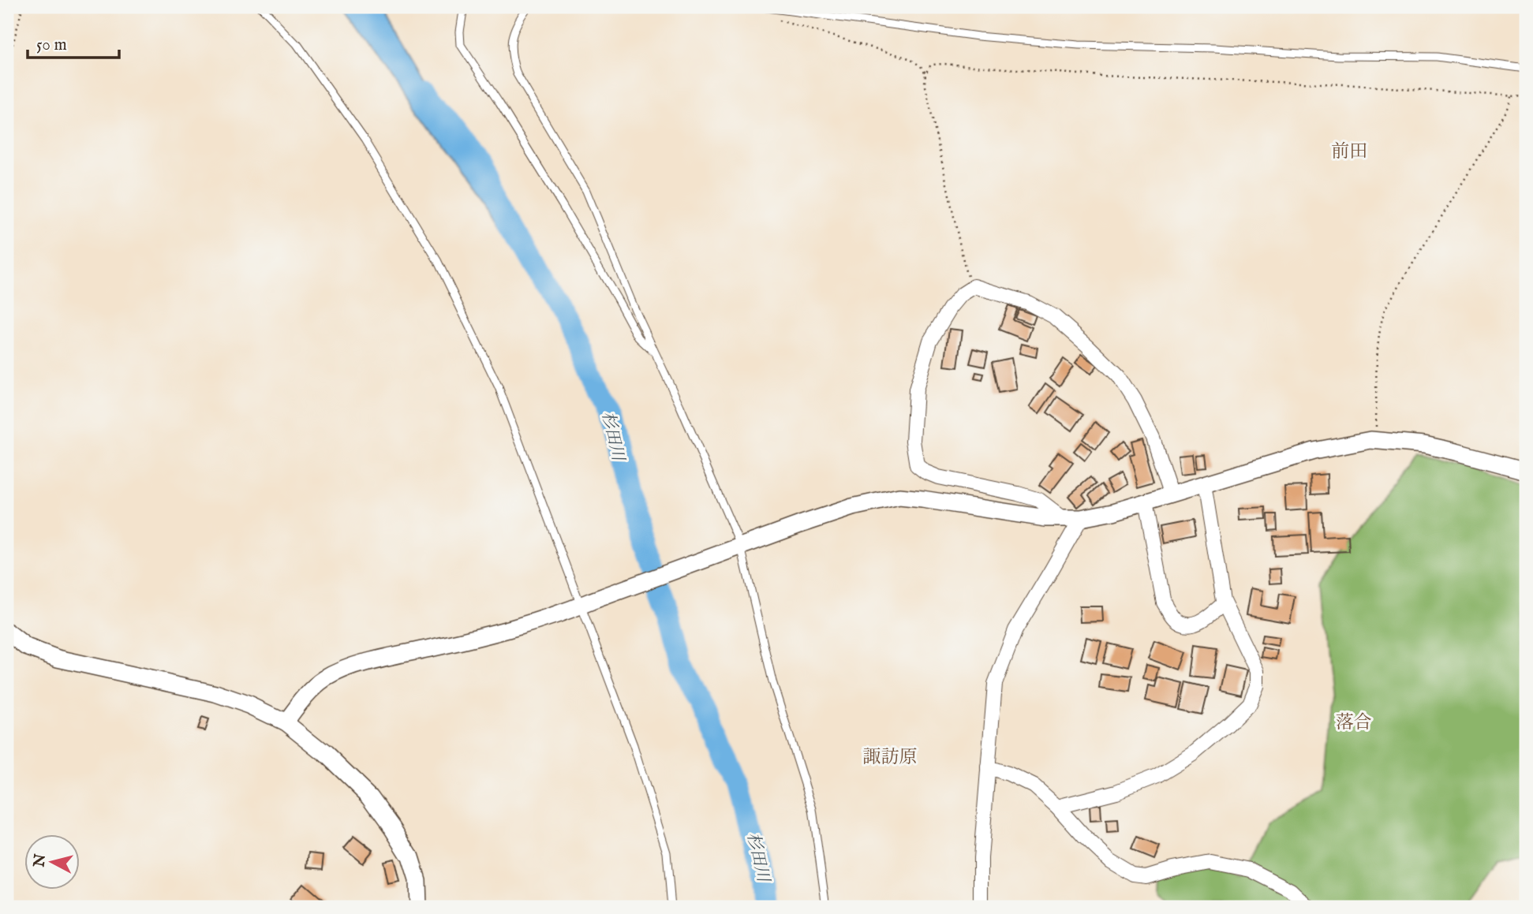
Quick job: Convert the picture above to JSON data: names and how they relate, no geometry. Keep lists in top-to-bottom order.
{
  "districts": ["前田", "落合", "諏訪原"],
  "water": ["杉田川"],
  "scale_bar": "50 m",
  "north": "left"
}
